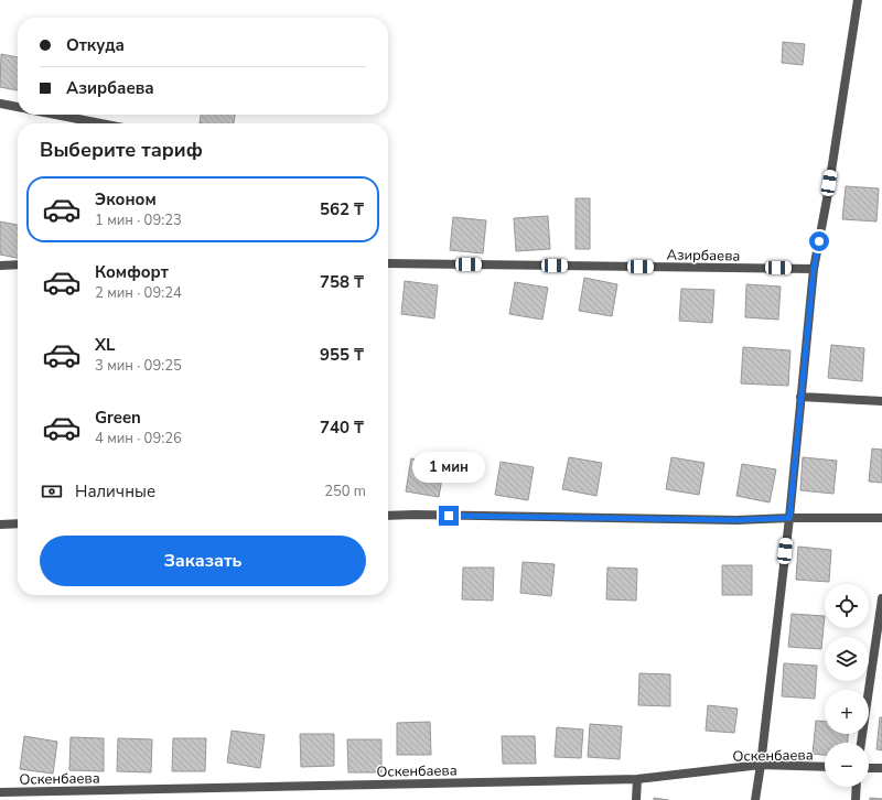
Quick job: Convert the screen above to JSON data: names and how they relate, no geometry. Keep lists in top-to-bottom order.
{
  "streets": {
    "street": ["Азирбаева", "Оскенбаева"]
  },
  "page": {
    "banner": ["Откуда", "Азирбаева"],
    "heading": "Выберите тариф",
    "list": [
      {
        "name": "Эконом",
        "note": "1 мин · 09:23",
        "value": "562 ₸"
      },
      {
        "name": "Комфорт",
        "note": "2 мин · 09:24",
        "value": "758 ₸"
      },
      {
        "name": "XL",
        "note": "3 мин · 09:25",
        "value": "955 ₸"
      },
      {
        "name": "Green",
        "note": "4 мин · 09:26",
        "value": "740 ₸"
      }
    ],
    "bubble": "1 мин",
    "pay": ["Наличные", "250 m"],
    "buttons": "Заказать",
    "map_buttons": ["+", "−"]
  }
}
